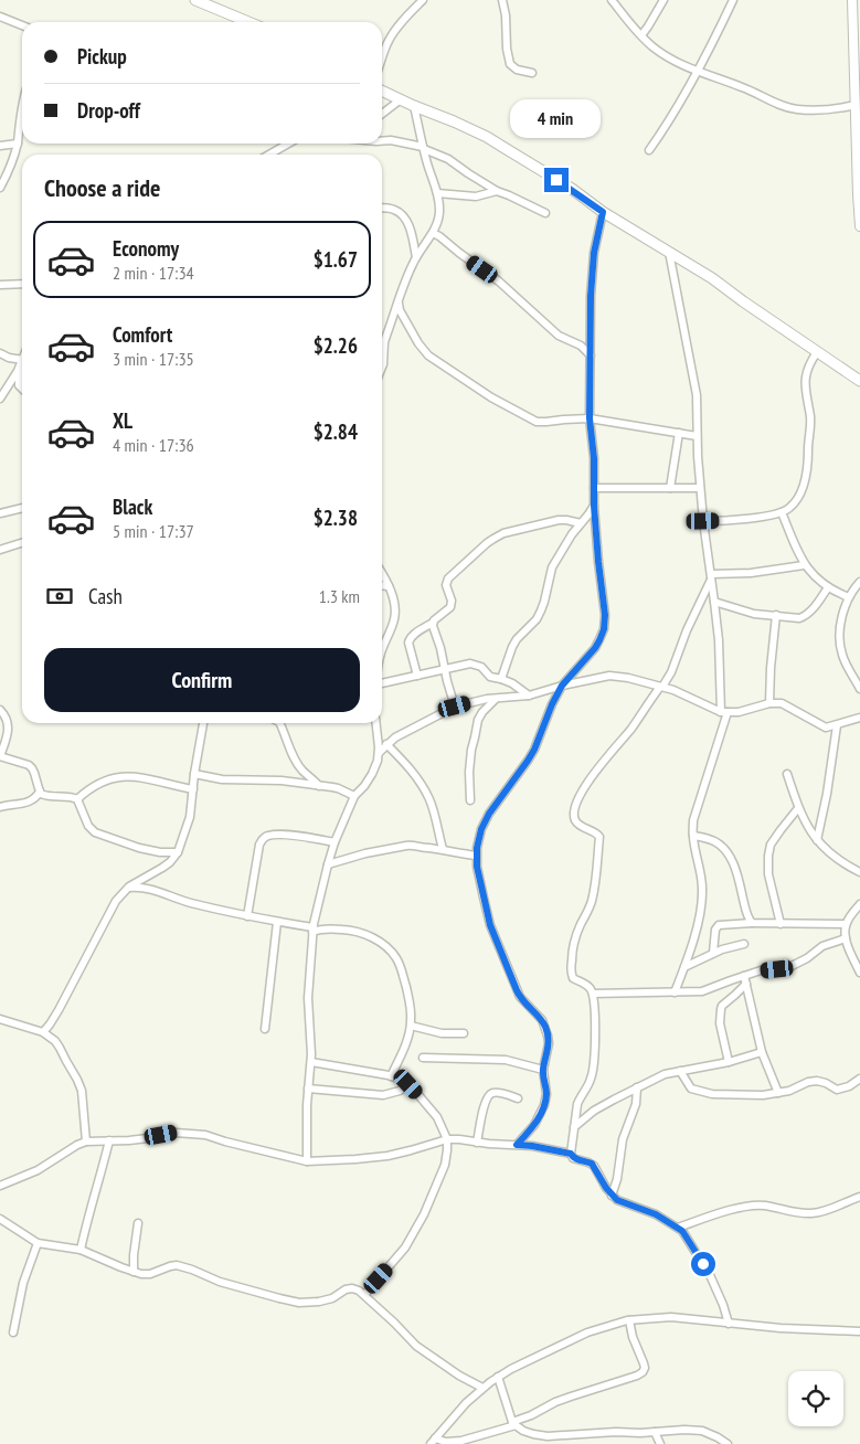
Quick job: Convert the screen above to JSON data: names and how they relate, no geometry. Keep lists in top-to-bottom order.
{
  "page": {
    "banner": ["Pickup", "Drop-off"],
    "bubble": "4 min",
    "heading": "Choose a ride",
    "list": [
      {
        "name": "Economy",
        "note": "2 min · 17:34",
        "value": "$1.67"
      },
      {
        "name": "Comfort",
        "note": "3 min · 17:35",
        "value": "$2.26"
      },
      {
        "name": "XL",
        "note": "4 min · 17:36",
        "value": "$2.84"
      },
      {
        "name": "Black",
        "note": "5 min · 17:37",
        "value": "$2.38"
      }
    ],
    "pay": ["Cash", "1.3 km"],
    "buttons": "Confirm"
  }
}
